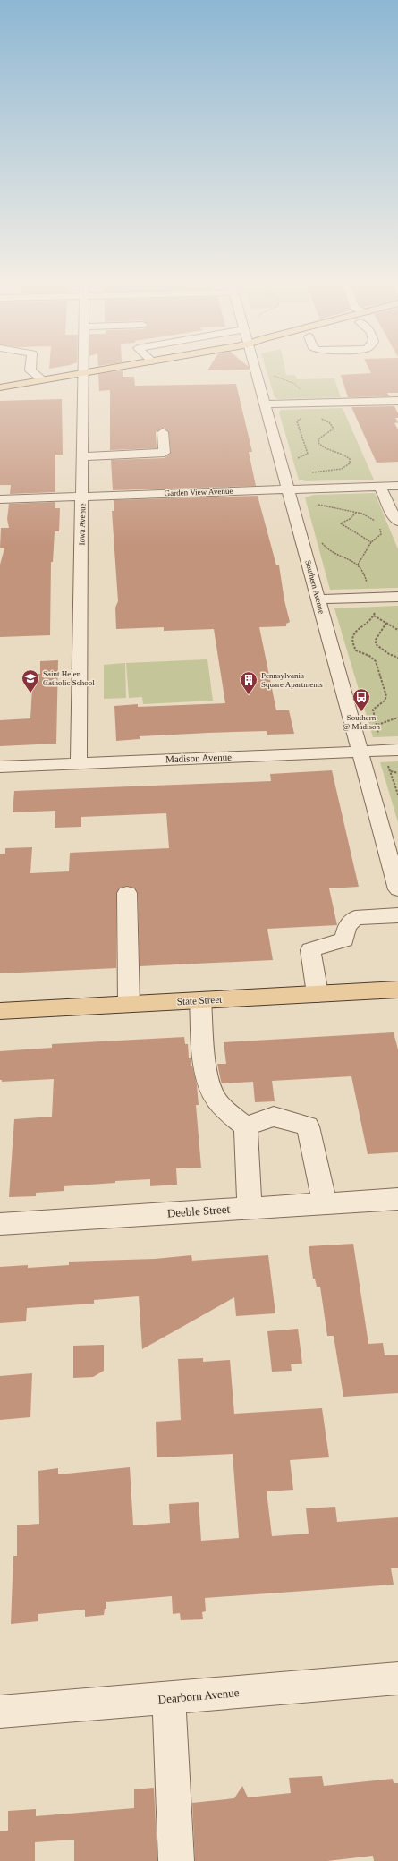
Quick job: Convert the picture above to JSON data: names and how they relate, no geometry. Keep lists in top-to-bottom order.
{
  "streets": {
    "main road": ["State Street"],
    "street": [
      "Garden View Avenue",
      "Iowa Avenue",
      "Southern Avenue",
      "Madison Avenue",
      "Deeble Street",
      "Dearborn Avenue"
    ]
  },
  "crossings": [
    ["Garden View Avenue", "Iowa Avenue"],
    ["Garden View Avenue", "Southern Avenue"],
    ["Iowa Avenue", "Madison Avenue"],
    ["Southern Avenue", "Madison Avenue"]
  ],
  "places": {
    "school or university": ["Saint Helen Catholic School"],
    "building": ["Pennsylvania Square Apartments"],
    "bus stop": ["Southern @ Madison"]
  }
}
